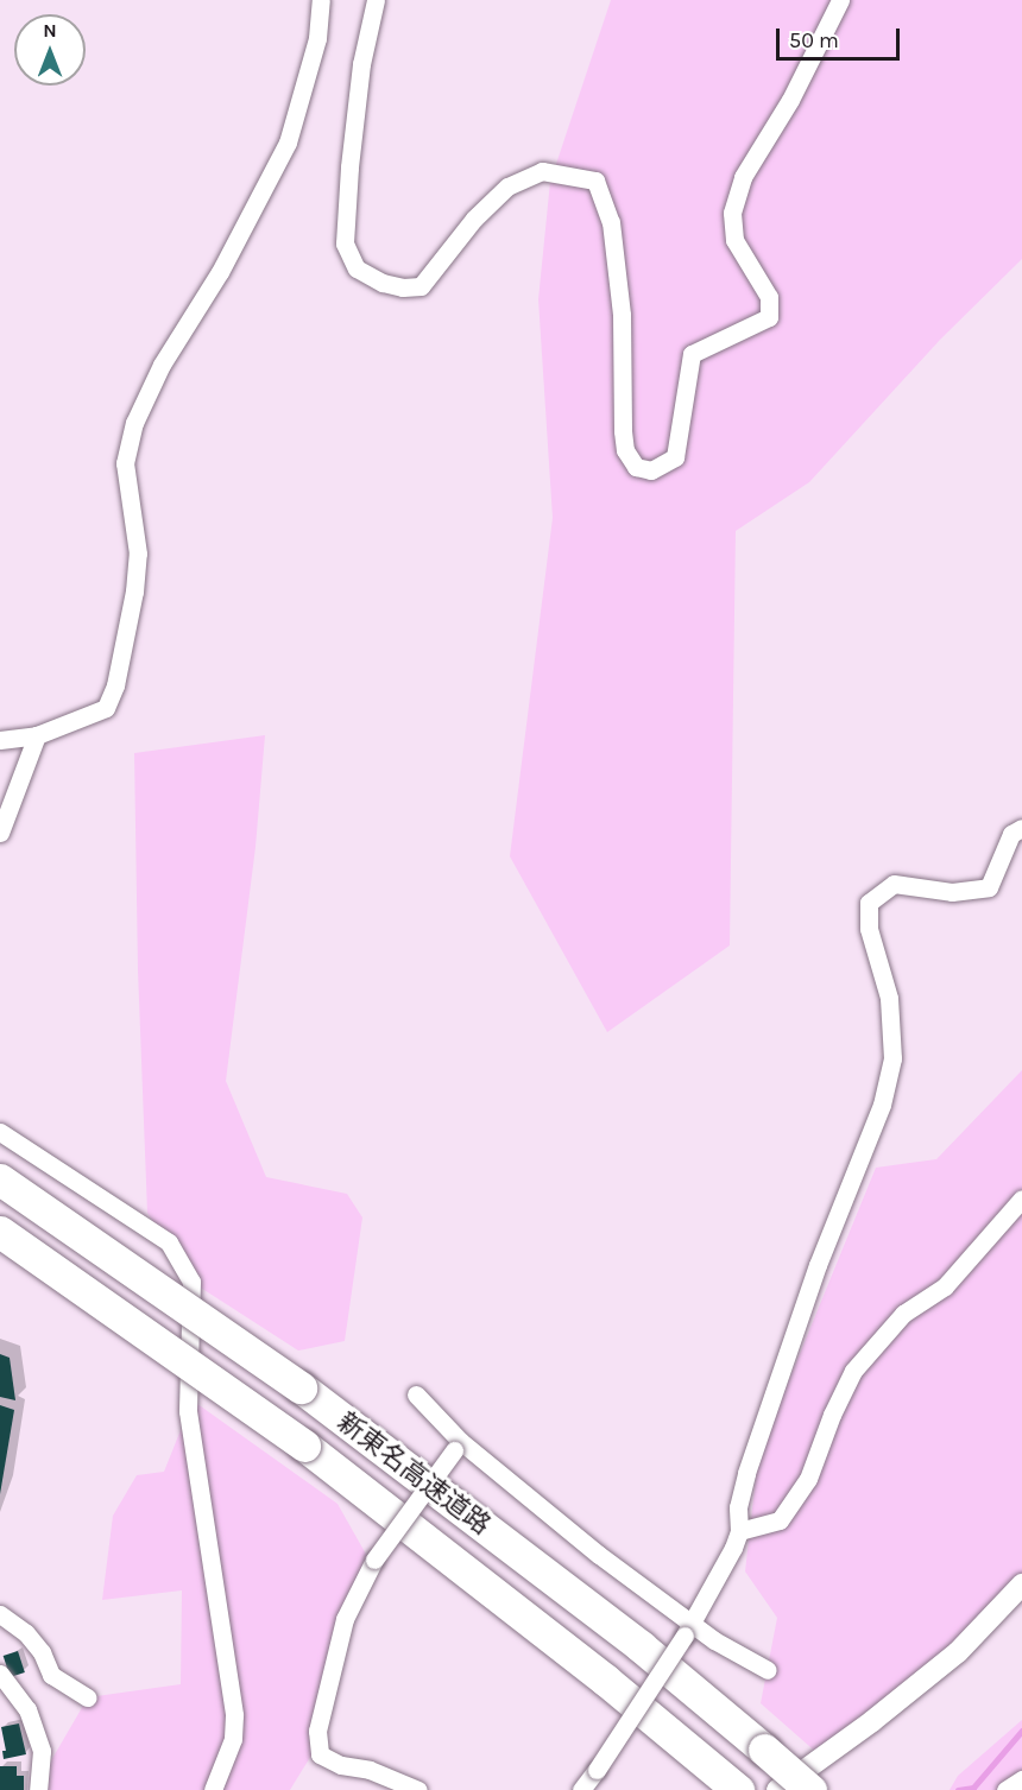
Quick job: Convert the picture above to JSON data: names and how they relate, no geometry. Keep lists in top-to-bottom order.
{
  "streets": {
    "highway": ["新東名高速道路"]
  },
  "scale_bar": "50 m",
  "north": "top"
}
